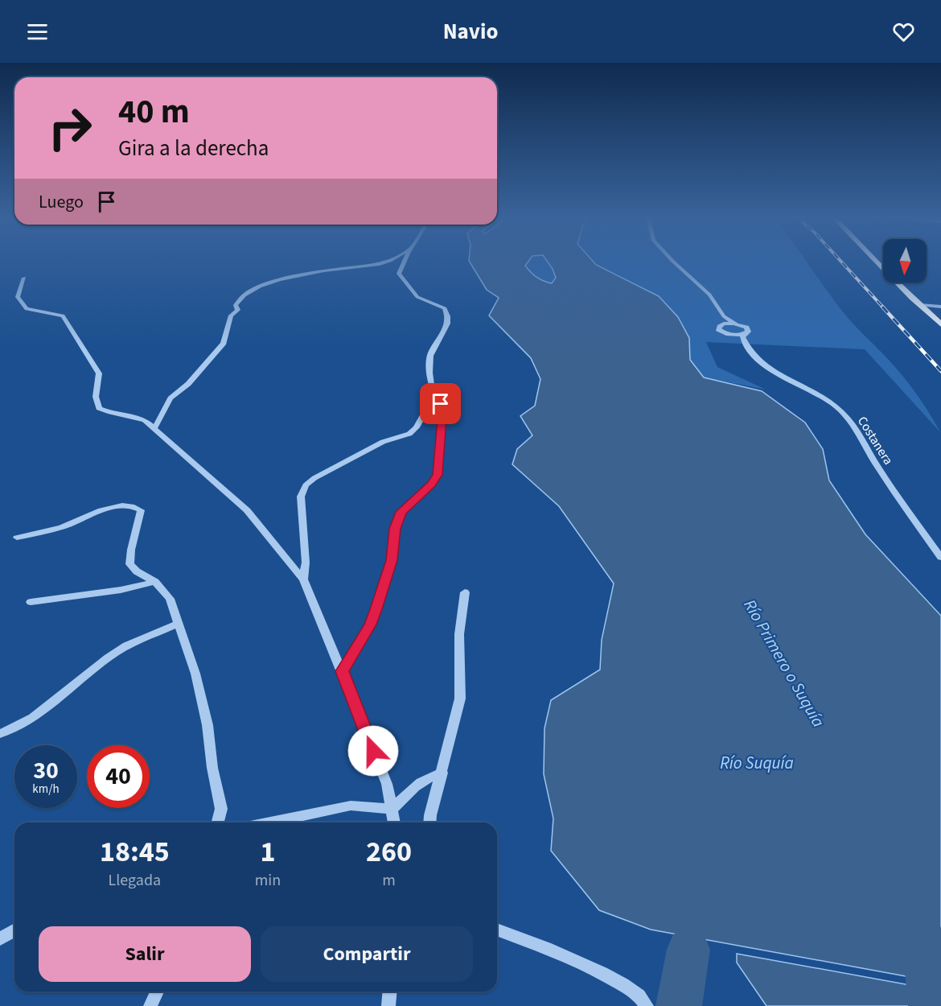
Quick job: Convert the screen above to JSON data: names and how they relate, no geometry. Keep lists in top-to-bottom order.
{
  "streets": {
    "street": ["Costanera"]
  },
  "water": ["Río Primero o Suquía", "Río Suquía"],
  "north": "bottom",
  "page": {
    "header": "Navio",
    "turn": ["40 m", "Gira a la derecha"],
    "then": "Luego",
    "speed": "30 km/h",
    "limit": "40",
    "eta": [
      "18:45",
      "Llegada",
      "1",
      "min",
      "260",
      "m"
    ],
    "buttons": ["Salir", "Compartir"]
  }
}
